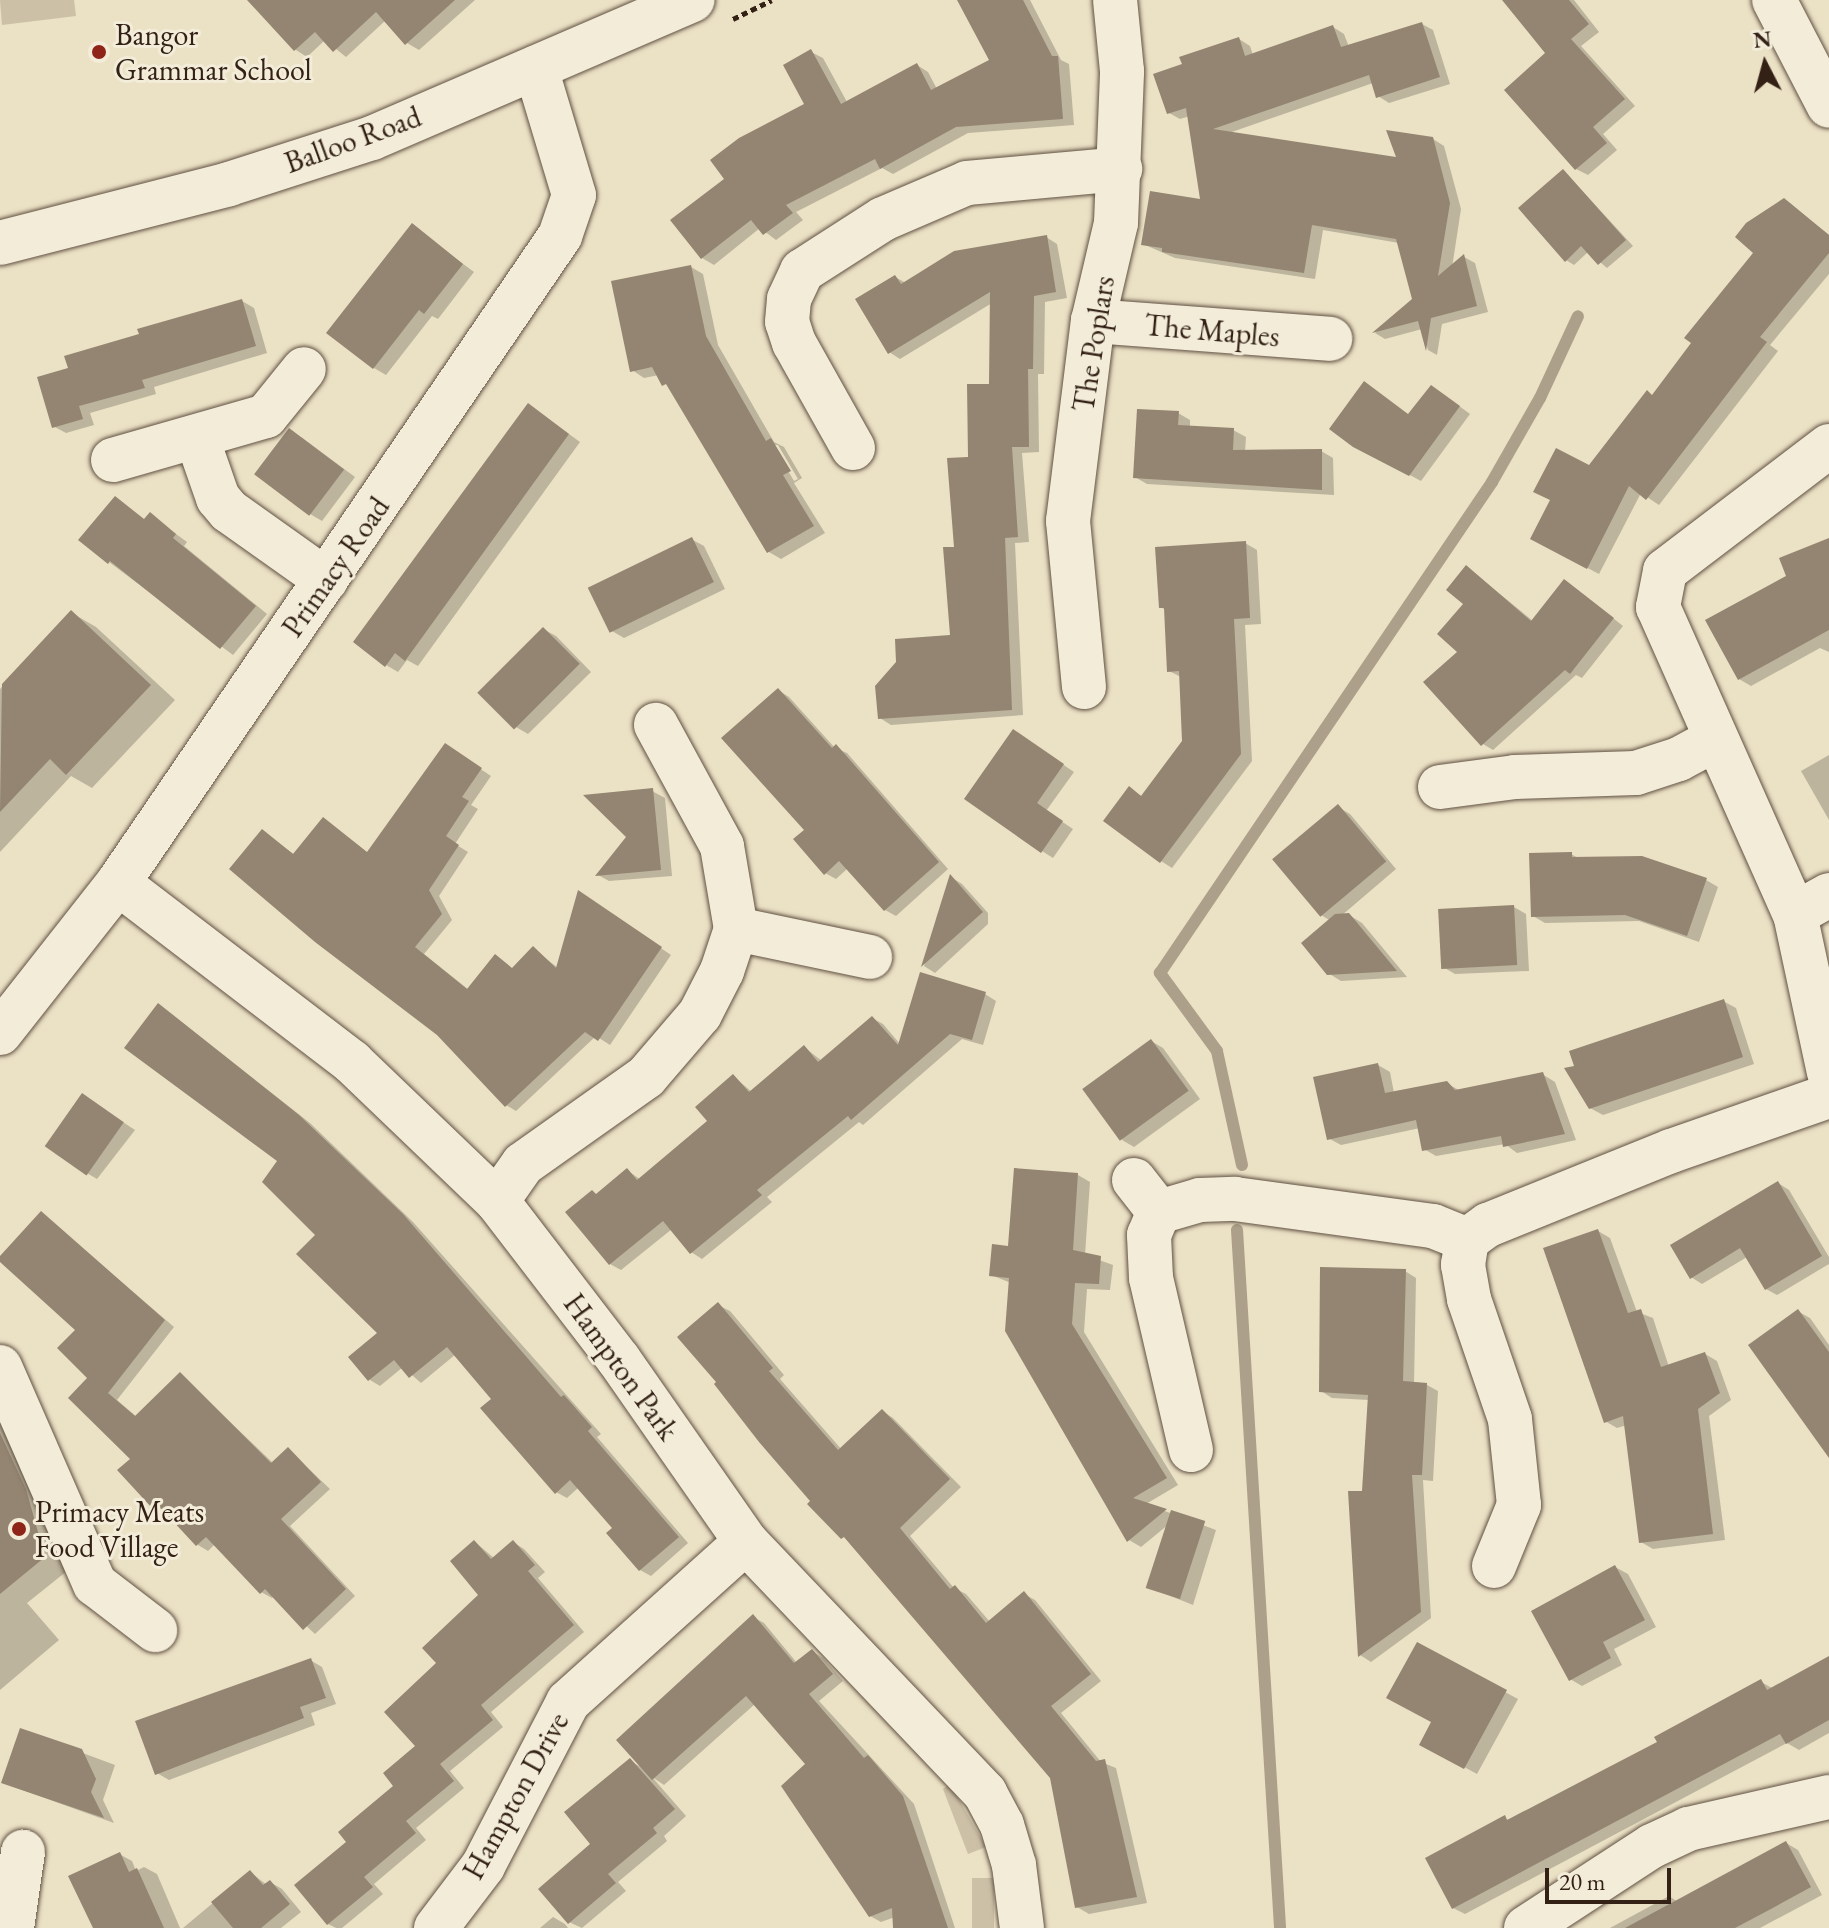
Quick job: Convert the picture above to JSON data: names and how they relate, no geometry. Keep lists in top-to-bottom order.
{
  "streets": {
    "street": [
      "Balloo Road",
      "The Maples",
      "The Poplars",
      "Primacy Road",
      "Hampton Park",
      "Hampton Drive"
    ]
  },
  "crossings": [
    ["Balloo Road", "Primacy Road"],
    ["The Maples", "The Poplars"],
    ["Primacy Road", "Hampton Park"],
    ["Hampton Park", "Hampton Drive"]
  ],
  "places": ["Bangor Grammar School", "Primacy Meats Food Village"],
  "scale_bar": "20 m",
  "north": "top"
}
